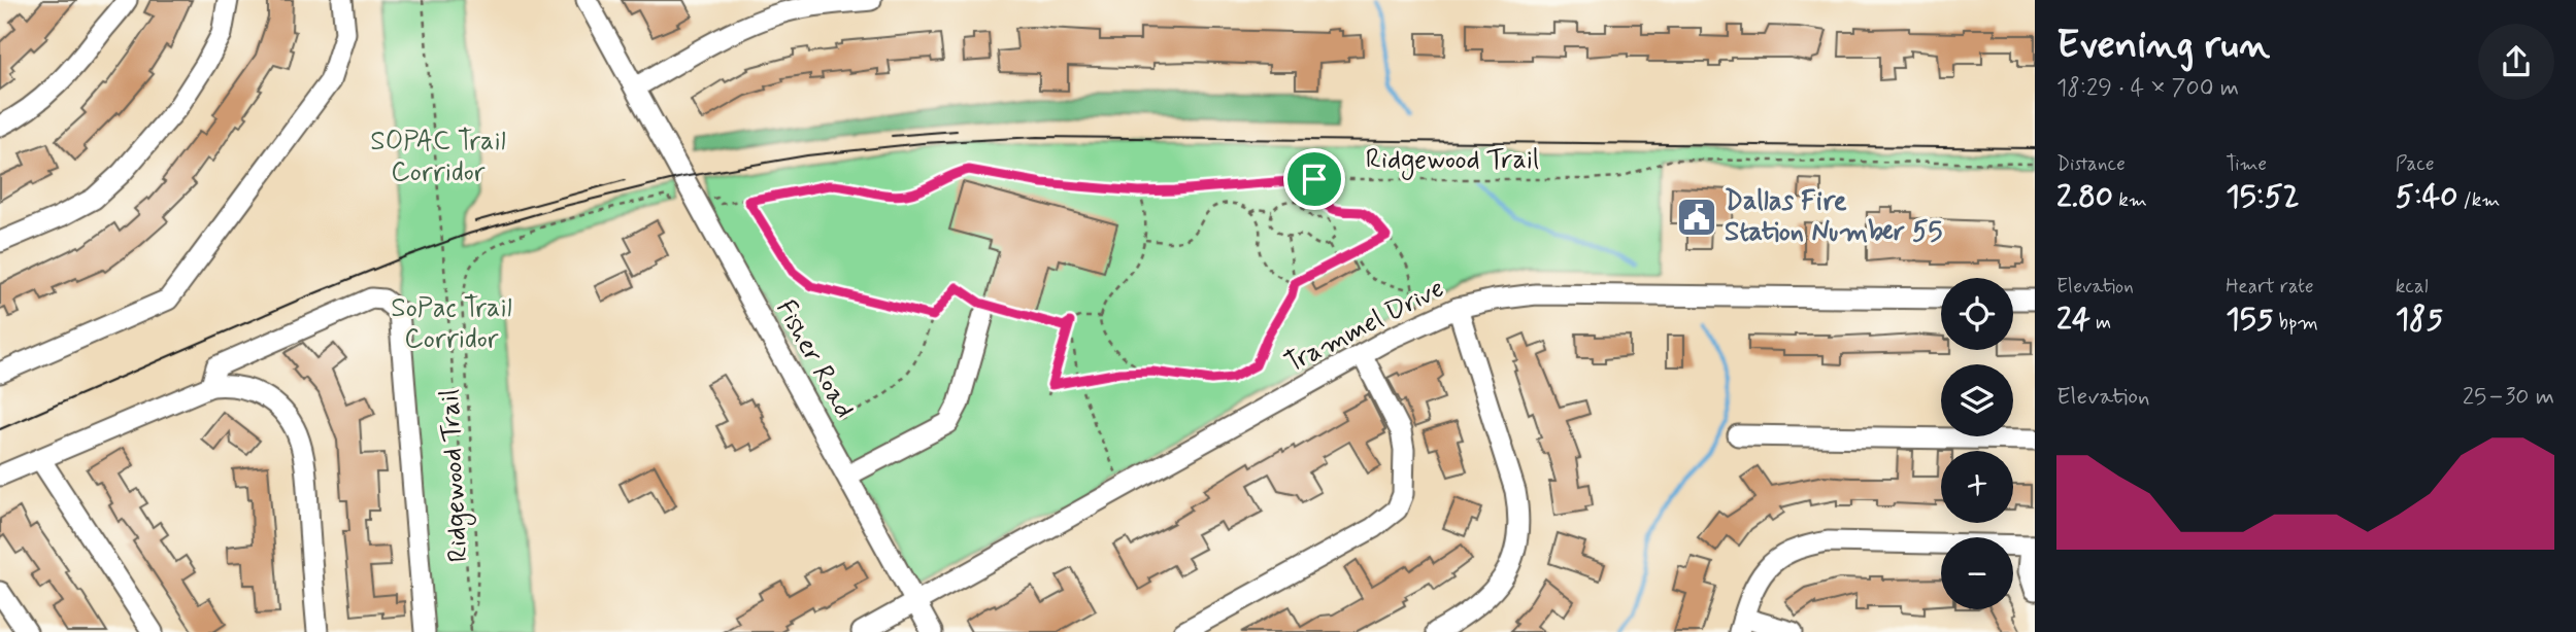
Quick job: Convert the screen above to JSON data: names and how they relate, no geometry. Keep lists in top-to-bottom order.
{
  "streets": {
    "street": ["Trammel Drive", "Fisher Road"],
    "path": ["Ridgewood Trail"]
  },
  "crossings": [
    ["Trammel Drive", "Fisher Road"]
  ],
  "parks": ["SOPAC Trail Corridor", "SoPac Trail Corridor"],
  "places": {
    "public building": ["Dallas Fire Station Number 55"]
  },
  "page": {
    "heading": ["Evening run", "18:29 · 4 × 700 m"],
    "stats": [
      ["Distance", "2.80 km"],
      ["Time", "15:52"],
      ["Pace", "5:40 /km"],
      ["Elevation", "24 m"],
      ["Heart rate", "155 bpm"],
      ["kcal", "185"]
    ],
    "map_buttons": ["+", "−"],
    "chart": ["Elevation", "25–30 m"]
  }
}
